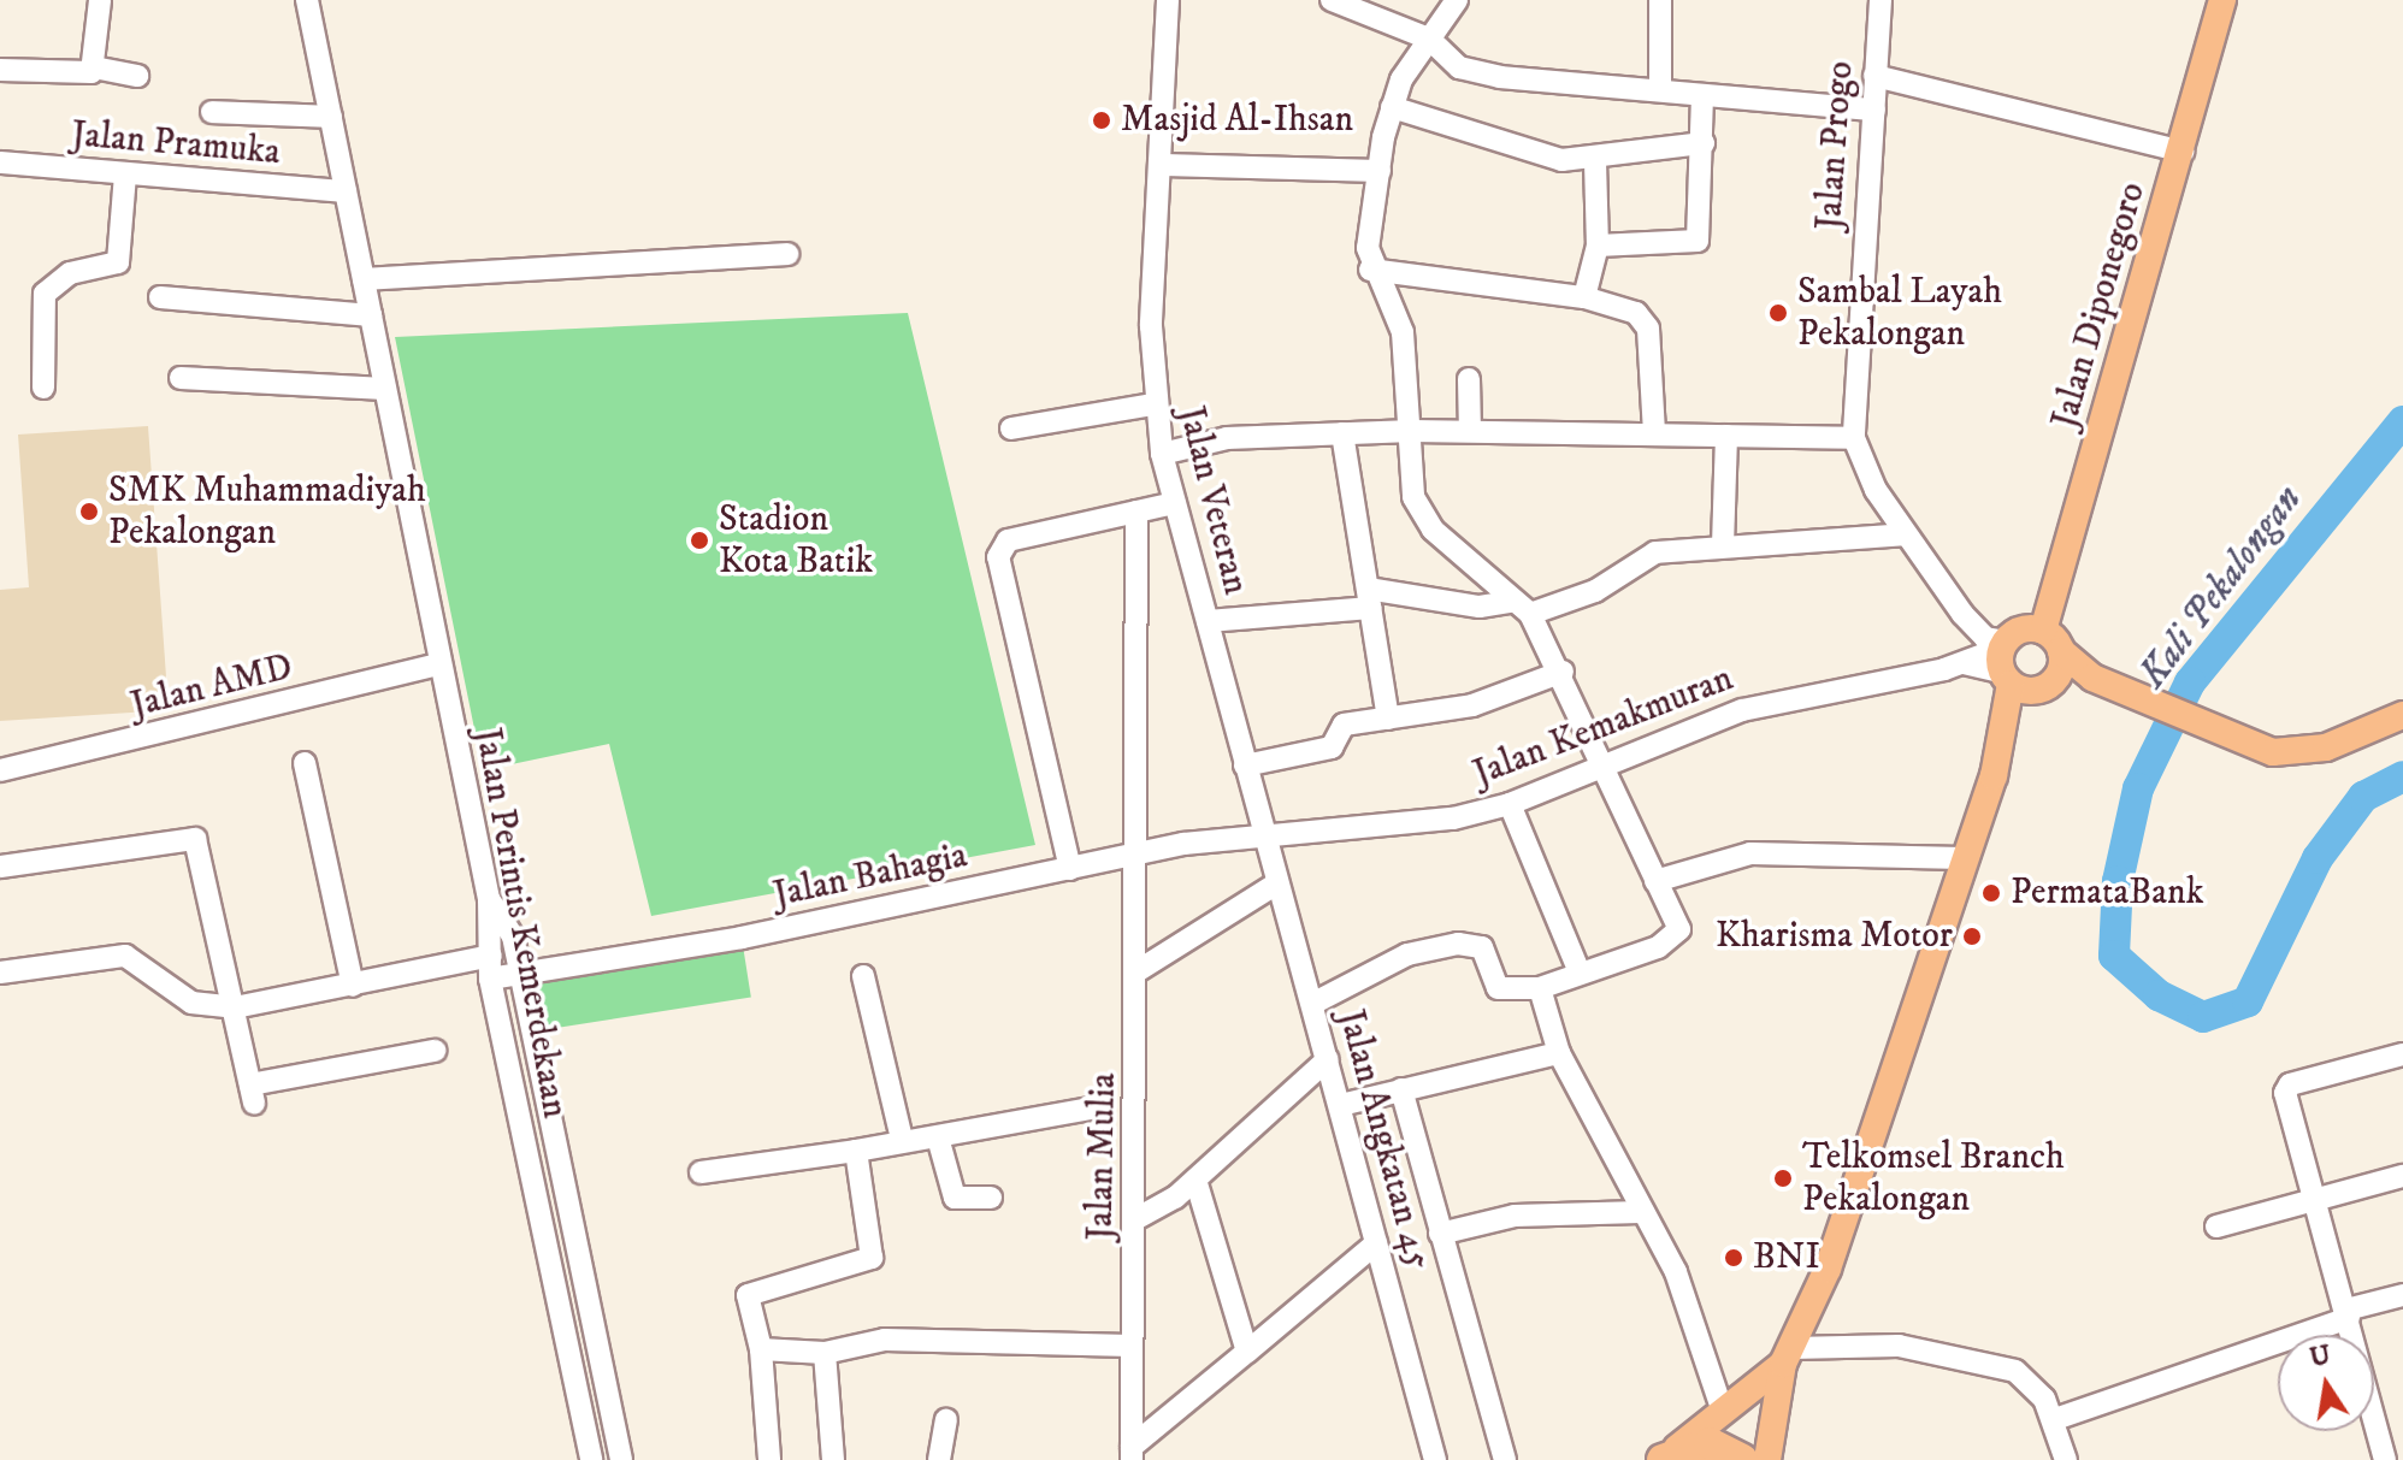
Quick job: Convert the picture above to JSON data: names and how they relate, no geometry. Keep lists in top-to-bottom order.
{
  "streets": {
    "main road": ["Jalan Diponegoro"],
    "street": [
      "Jalan Pramuka",
      "Jalan Progo",
      "Jalan Veteran",
      "Jalan AMD",
      "Jalan Kemakmuran",
      "Jalan Bahagia",
      "Jalan Perintis Kemerdekaan",
      "Jalan Angkatan 45",
      "Jalan Mulia"
    ]
  },
  "crossings": [
    ["Jalan Pramuka", "Jalan Perintis Kemerdekaan"],
    ["Jalan Veteran", "Jalan Kemakmuran"],
    ["Jalan Veteran", "Jalan Bahagia"],
    ["Jalan Veteran", "Jalan Angkatan 45"],
    ["Jalan AMD", "Jalan Perintis Kemerdekaan"],
    ["Jalan Kemakmuran", "Jalan Bahagia"],
    ["Jalan Kemakmuran", "Jalan Angkatan 45"],
    ["Jalan Bahagia", "Jalan Perintis Kemerdekaan"],
    ["Jalan Bahagia", "Jalan Angkatan 45"],
    ["Jalan Bahagia", "Jalan Mulia"]
  ],
  "water": ["Kali Pekalongan"],
  "places": [
    "Masjid Al-Ihsan",
    "Sambal Layah Pekalongan",
    "SMK Muhammadiyah Pekalongan",
    "Stadion Kota Batik",
    "PermataBank",
    "Kharisma Motor",
    "Telkomsel Branch Pekalongan",
    "BNI"
  ],
  "north": "top"
}
